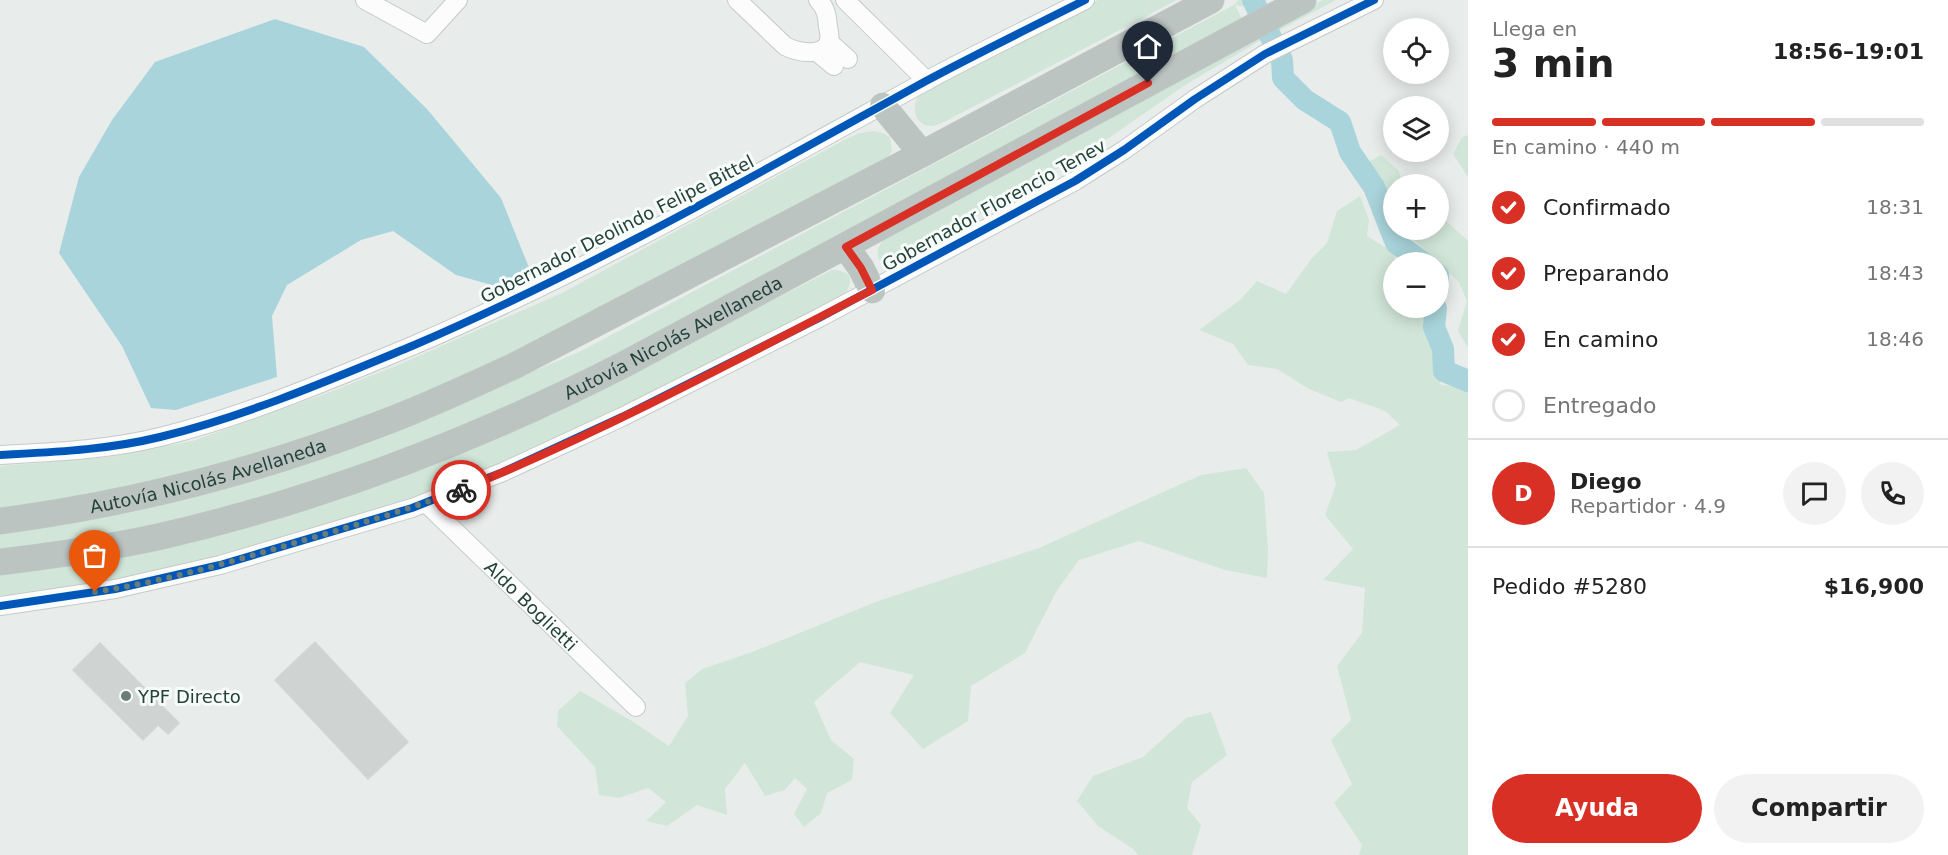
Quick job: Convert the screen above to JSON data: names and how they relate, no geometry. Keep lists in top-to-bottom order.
{
  "streets": {
    "highway": ["Autovía Nicolás Avellaneda"],
    "street": ["Gobernador Florencio Tenev", "Gobernador Deolindo Felipe Bittel", "Aldo Boglietti"]
  },
  "crossings": [
    ["Gobernador Florencio Tenev", "Aldo Boglietti"]
  ],
  "places": ["YPF Directo"],
  "page": {
    "heading": ["3 min", "Llega en", "18:56–19:01"],
    "panel": [
      "Diego",
      "Repartidor · 4.9",
      "Pedido #5280",
      "$16,900"
    ],
    "map_buttons": ["+", "−"],
    "bar": "En camino · 440 m",
    "list": [
      ["Confirmado", "18:31"],
      ["Preparando", "18:43"],
      ["En camino", "18:46"],
      "Entregado"
    ],
    "round": "D",
    "buttons": ["Ayuda", "Compartir"]
  }
}
